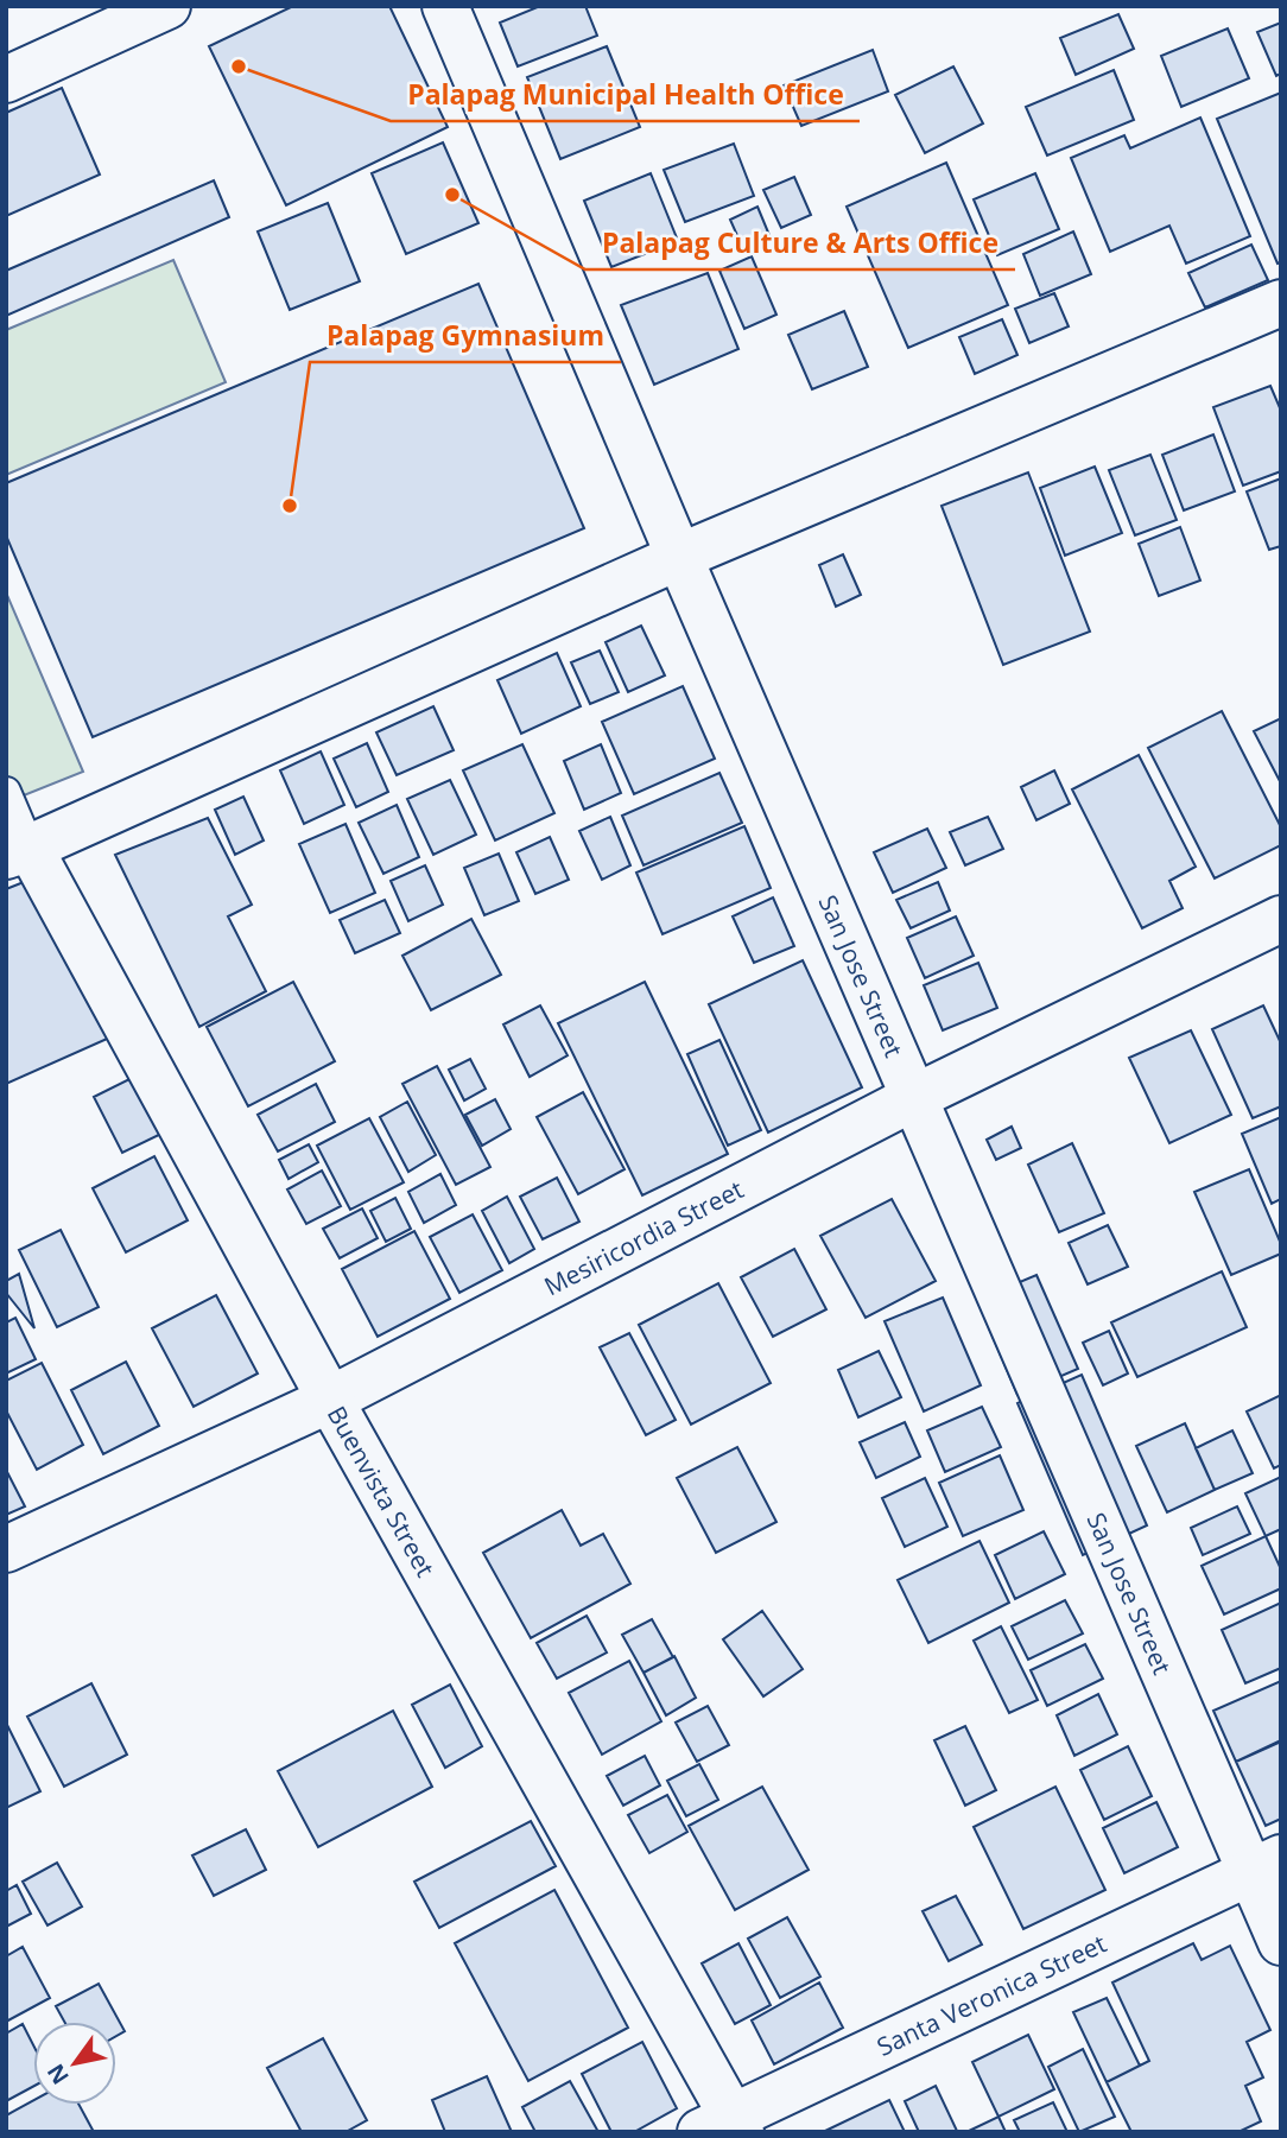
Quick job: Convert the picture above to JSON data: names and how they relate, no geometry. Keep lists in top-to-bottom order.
{
  "streets": {
    "street": [
      "San Jose Street",
      "Mesiricordia Street",
      "Buenvista Street",
      "Santa Veronica Street"
    ]
  },
  "crossings": [
    ["San Jose Street", "Mesiricordia Street"],
    ["San Jose Street", "Santa Veronica Street"],
    ["Mesiricordia Street", "Buenvista Street"],
    ["Buenvista Street", "Santa Veronica Street"]
  ],
  "places": ["Palapag Municipal Health Office", "Palapag Culture & Arts Office", "Palapag Gymnasium"],
  "north": "bottom left"
}
